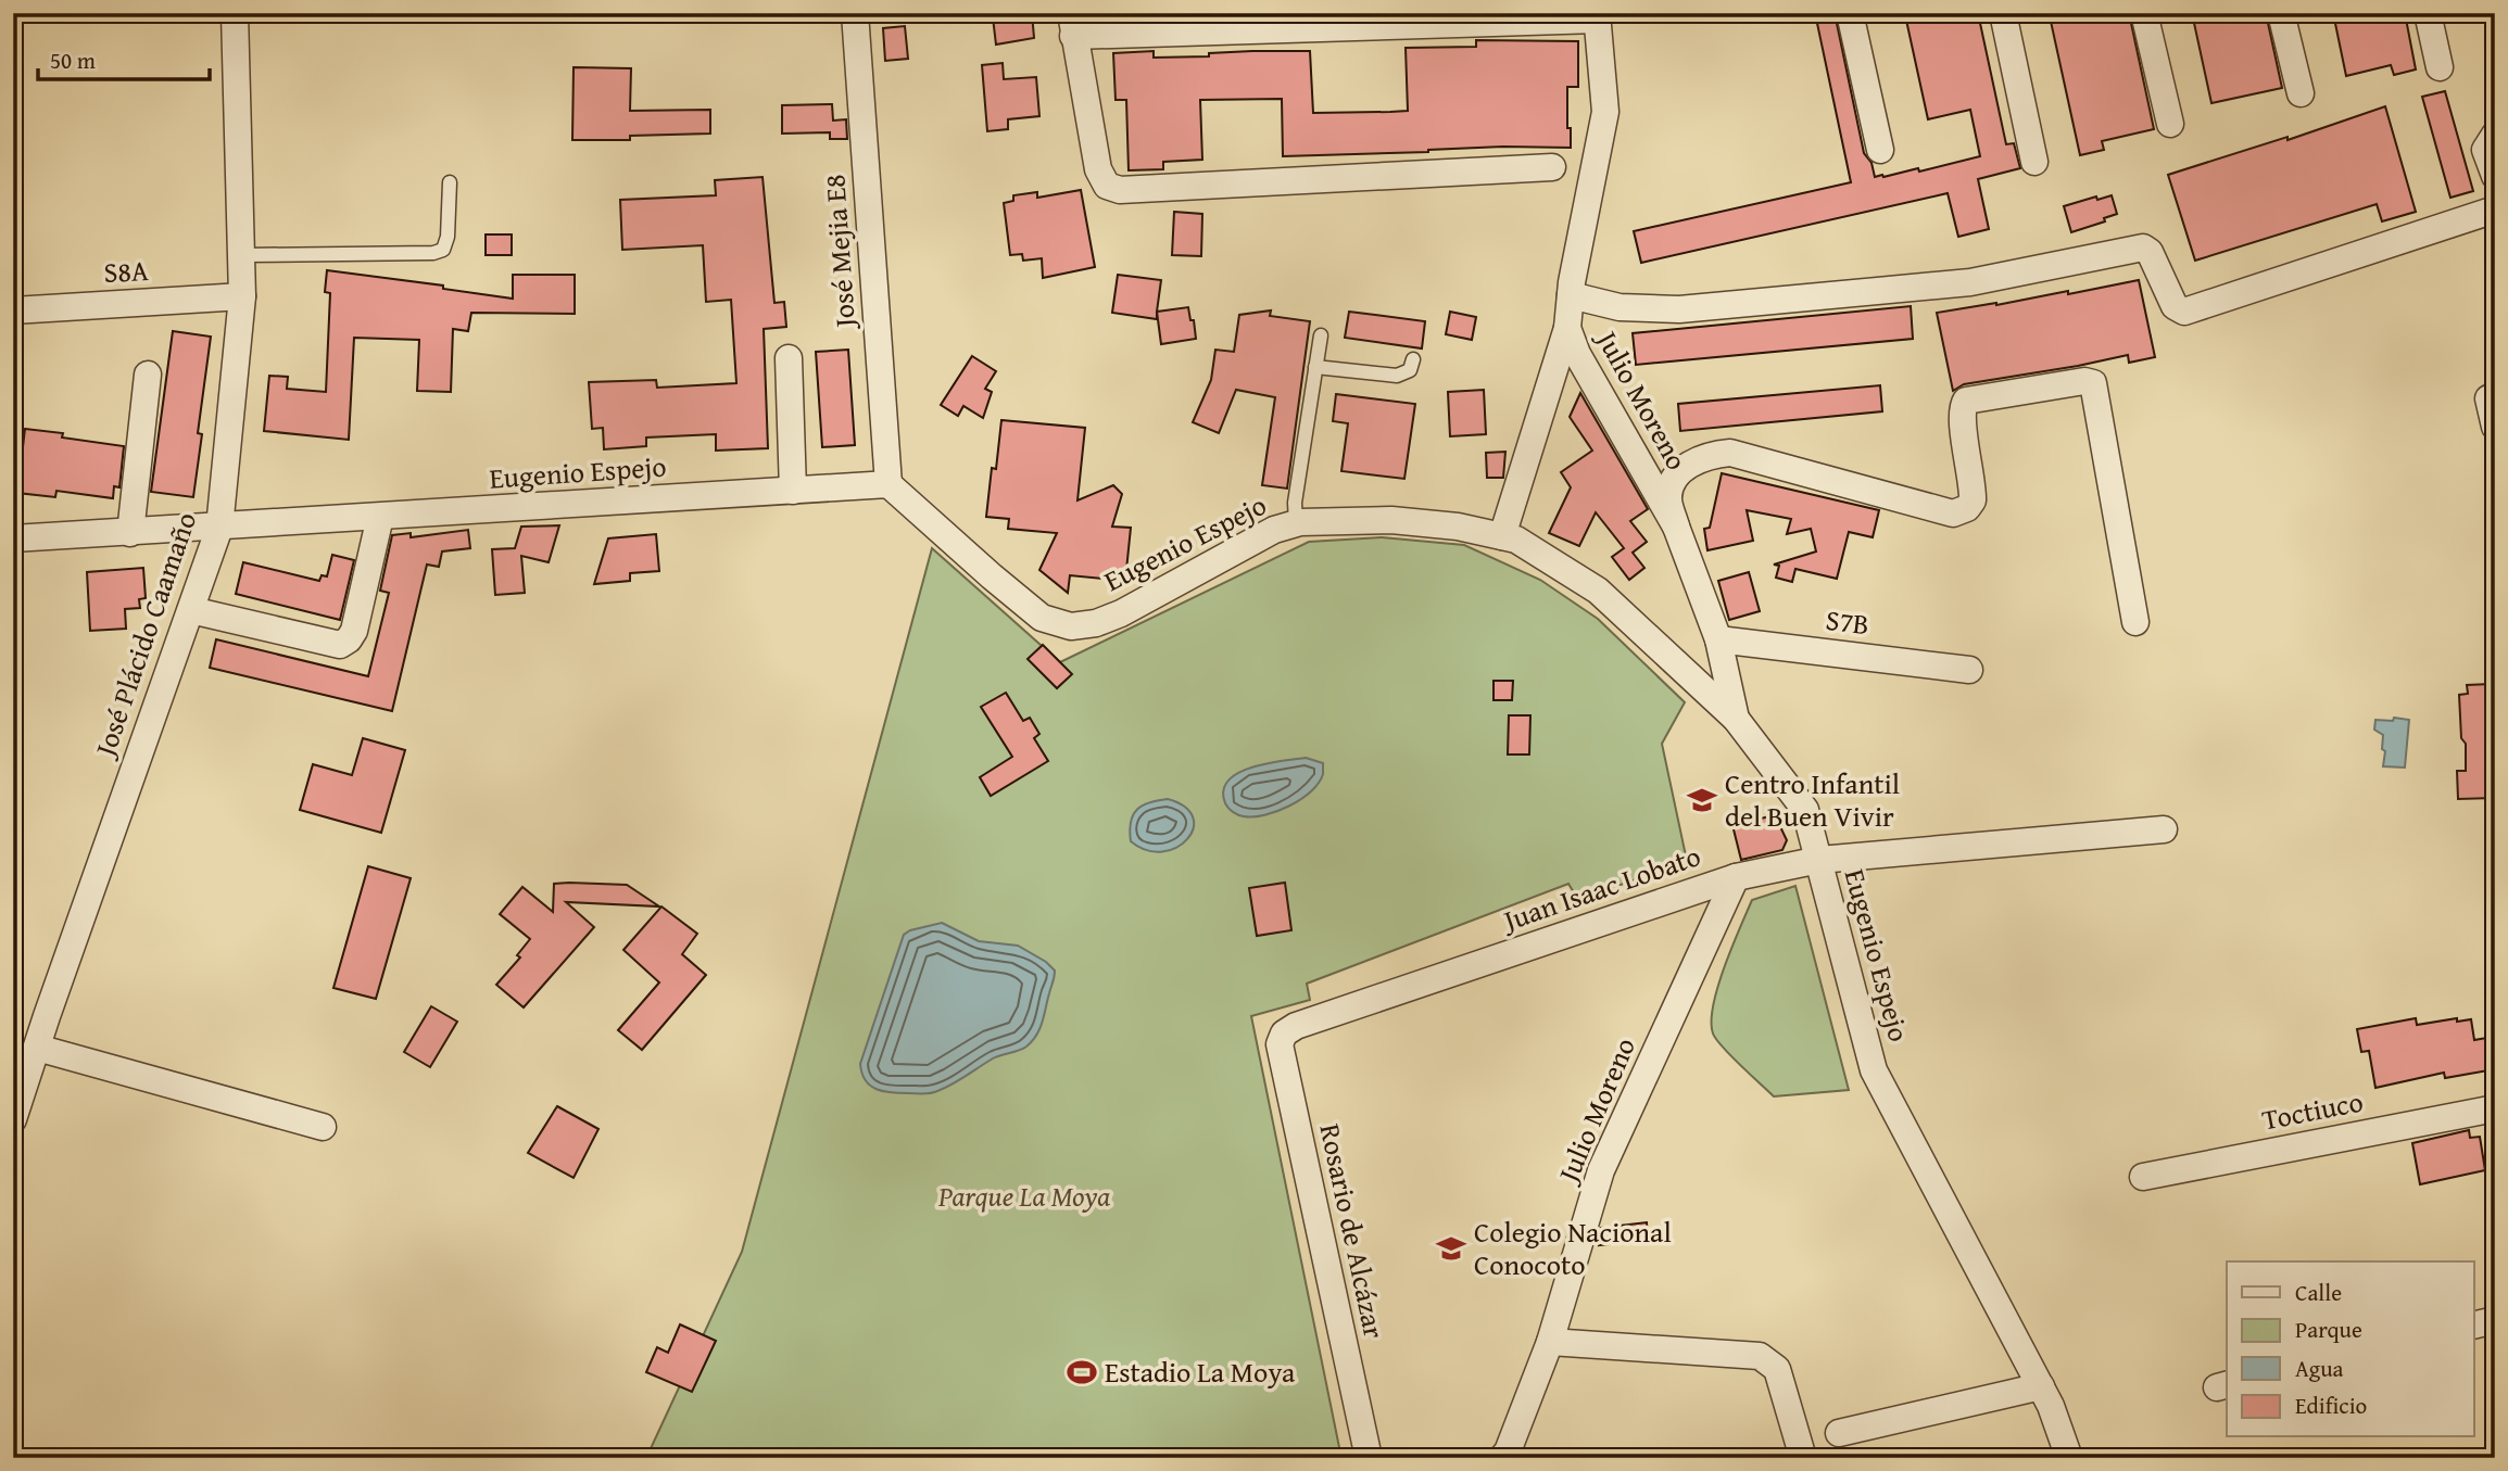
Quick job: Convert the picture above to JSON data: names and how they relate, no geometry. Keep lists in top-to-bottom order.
{
  "streets": {
    "street": [
      "José Mejia E8",
      "S8A",
      "Julio Moreno",
      "Eugenio Espejo",
      "S7B",
      "José Plácido Caamaño",
      "Juan Isaac Lobato",
      "Toctiuco",
      "Rosario de Alcázar"
    ]
  },
  "crossings": [
    ["José Mejia E8", "Eugenio Espejo"],
    ["S8A", "José Plácido Caamaño"],
    ["Julio Moreno", "Eugenio Espejo"],
    ["Julio Moreno", "S7B"],
    ["Julio Moreno", "Juan Isaac Lobato"],
    ["Eugenio Espejo", "José Plácido Caamaño"],
    ["Eugenio Espejo", "Juan Isaac Lobato"],
    ["Juan Isaac Lobato", "Rosario de Alcázar"]
  ],
  "parks": ["Parque La Moya"],
  "places": {
    "school or university": ["Centro Infantil del Buen Vivir", "Colegio Nacional Conocoto"],
    "sports": ["Estadio La Moya"]
  },
  "legend": [
    "Calle",
    "Parque",
    "Agua",
    "Edificio"
  ],
  "scale_bar": "50 m"
}
